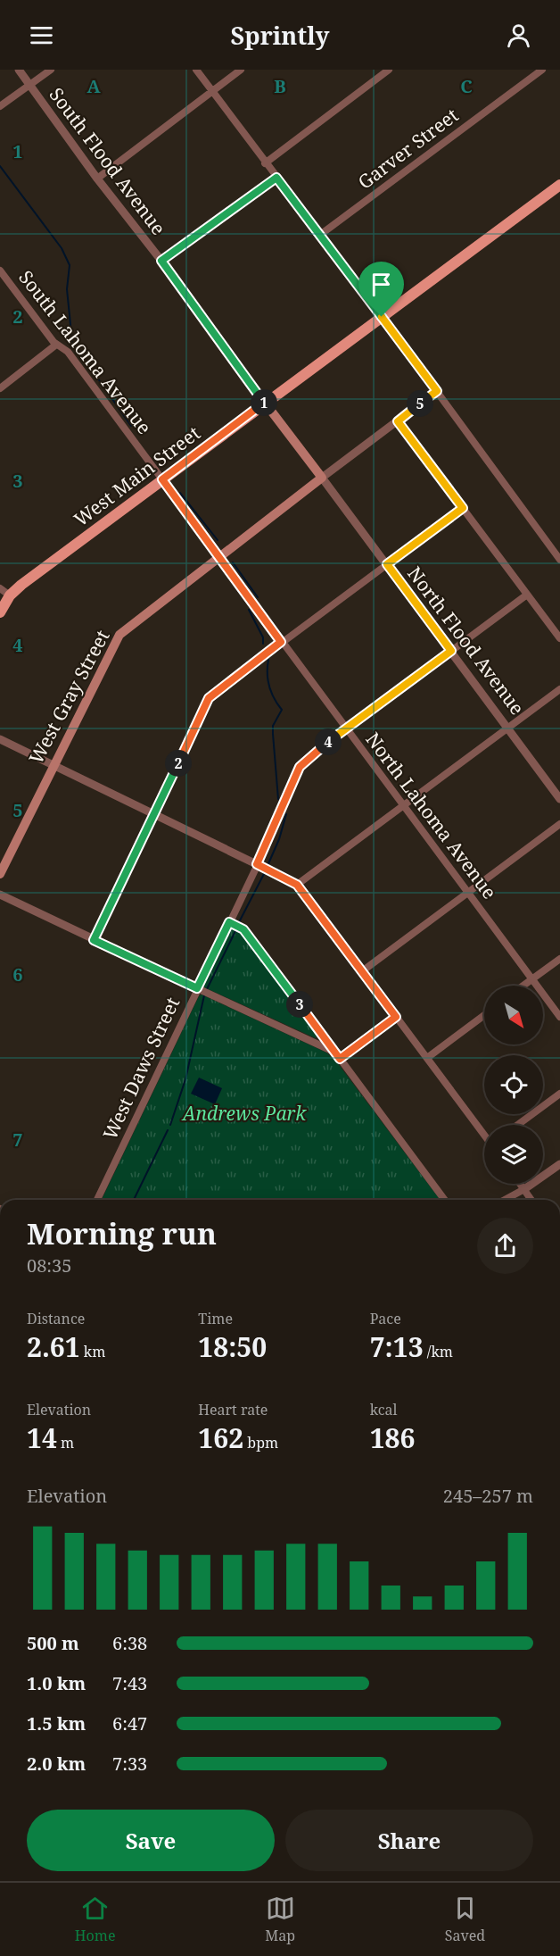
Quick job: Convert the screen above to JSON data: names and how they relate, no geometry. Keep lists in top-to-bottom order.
{
  "streets": {
    "main road": ["West Main Street", "North Flood Avenue", "West Gray Street"],
    "street": [
      "Garver Street",
      "South Flood Avenue",
      "South Lahoma Avenue",
      "North Lahoma Avenue",
      "West Daws Street"
    ]
  },
  "crossings": [
    ["South Flood Avenue", "West Main Street"],
    ["South Flood Avenue", "North Flood Avenue"],
    ["South Lahoma Avenue", "West Main Street"],
    ["South Lahoma Avenue", "North Lahoma Avenue"],
    ["West Main Street", "North Flood Avenue"],
    ["West Main Street", "North Lahoma Avenue"],
    ["North Flood Avenue", "West Gray Street"],
    ["North Flood Avenue", "West Daws Street"],
    ["West Gray Street", "North Lahoma Avenue"],
    ["North Lahoma Avenue", "West Daws Street"]
  ],
  "parks": ["Andrews Park"],
  "north": "bottom right",
  "page": {
    "header": "Sprintly",
    "pins": [
      "1",
      "5",
      "4",
      "2",
      "3"
    ],
    "heading": ["Morning run", "08:35"],
    "stats": [
      ["Distance", "2.61 km"],
      ["Time", "18:50"],
      ["Pace", "7:13 /km"],
      ["Elevation", "14 m"],
      ["Heart rate", "162 bpm"],
      ["kcal", "186"]
    ],
    "chart": ["Elevation", "245–257 m"],
    "list": [
      {
        "name": "500 m",
        "note": "6:38"
      },
      {
        "name": "1.0 km",
        "note": "7:43"
      },
      {
        "name": "1.5 km",
        "note": "6:47"
      },
      {
        "name": "2.0 km",
        "note": "7:33"
      }
    ],
    "buttons": ["Save", "Share"],
    "tabs": ["Home", "Map", "Saved"]
  },
  "grid": {
    "columns": ["A", "B", "C"],
    "rows": [
      "1",
      "2",
      "3",
      "4",
      "5",
      "6",
      "7"
    ]
  }
}
